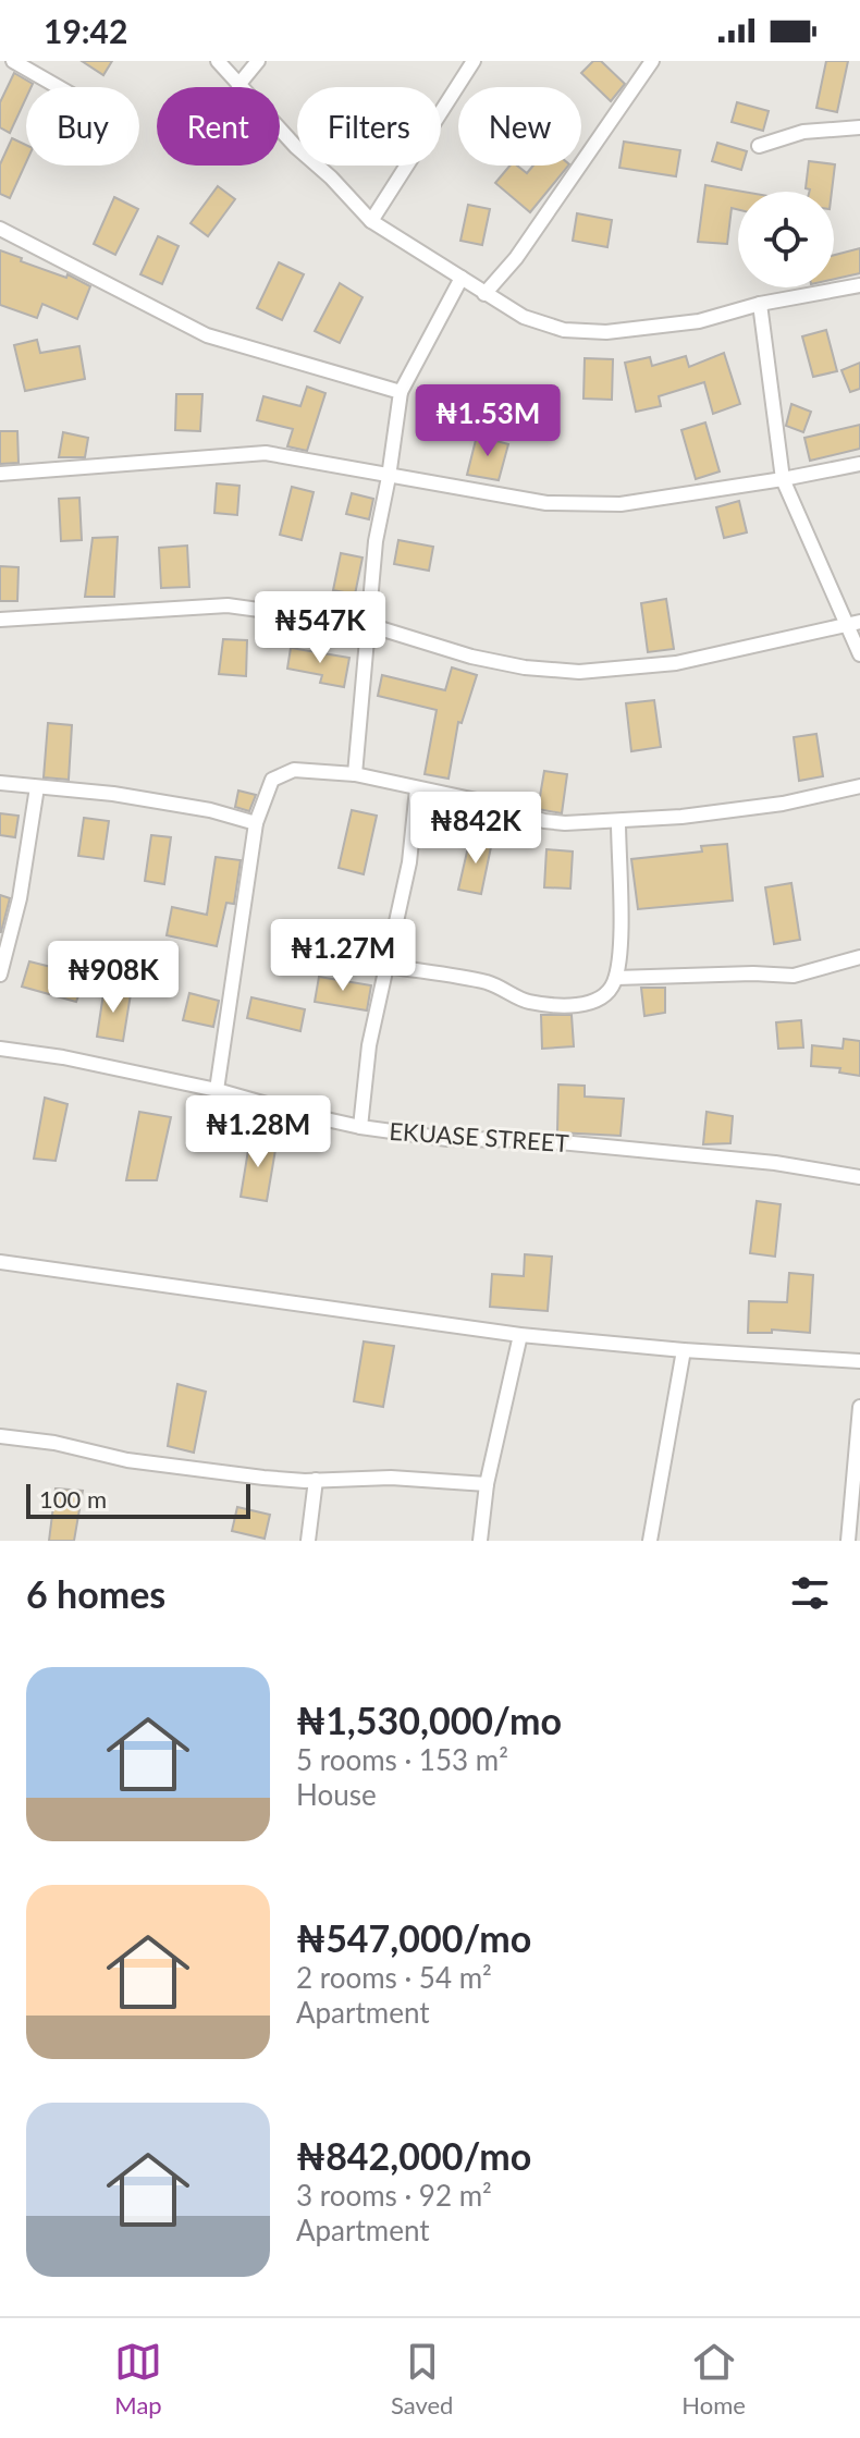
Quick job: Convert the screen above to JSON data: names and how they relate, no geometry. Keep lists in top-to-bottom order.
{
  "streets": {
    "street": ["EKUASE STREET"]
  },
  "scale_bar": "100 m",
  "page": {
    "status": "19:42",
    "chip": [
      "Buy",
      "Rent",
      "Filters",
      "New"
    ],
    "price": [
      "₦1.53M",
      "₦547K",
      "₦842K",
      "₦1.27M",
      "₦908K",
      "₦1.28M"
    ],
    "scale": "100 m",
    "heading": "6 homes",
    "list": [
      {
        "name": "₦1,530,000/mo",
        "note": "5 rooms · 153 m² · House"
      },
      {
        "name": "₦547,000/mo",
        "note": "2 rooms · 54 m² · Apartment"
      },
      {
        "name": "₦842,000/mo",
        "note": "3 rooms · 92 m² · Apartment"
      }
    ],
    "tabs": ["Map", "Saved", "Home"]
  }
}
